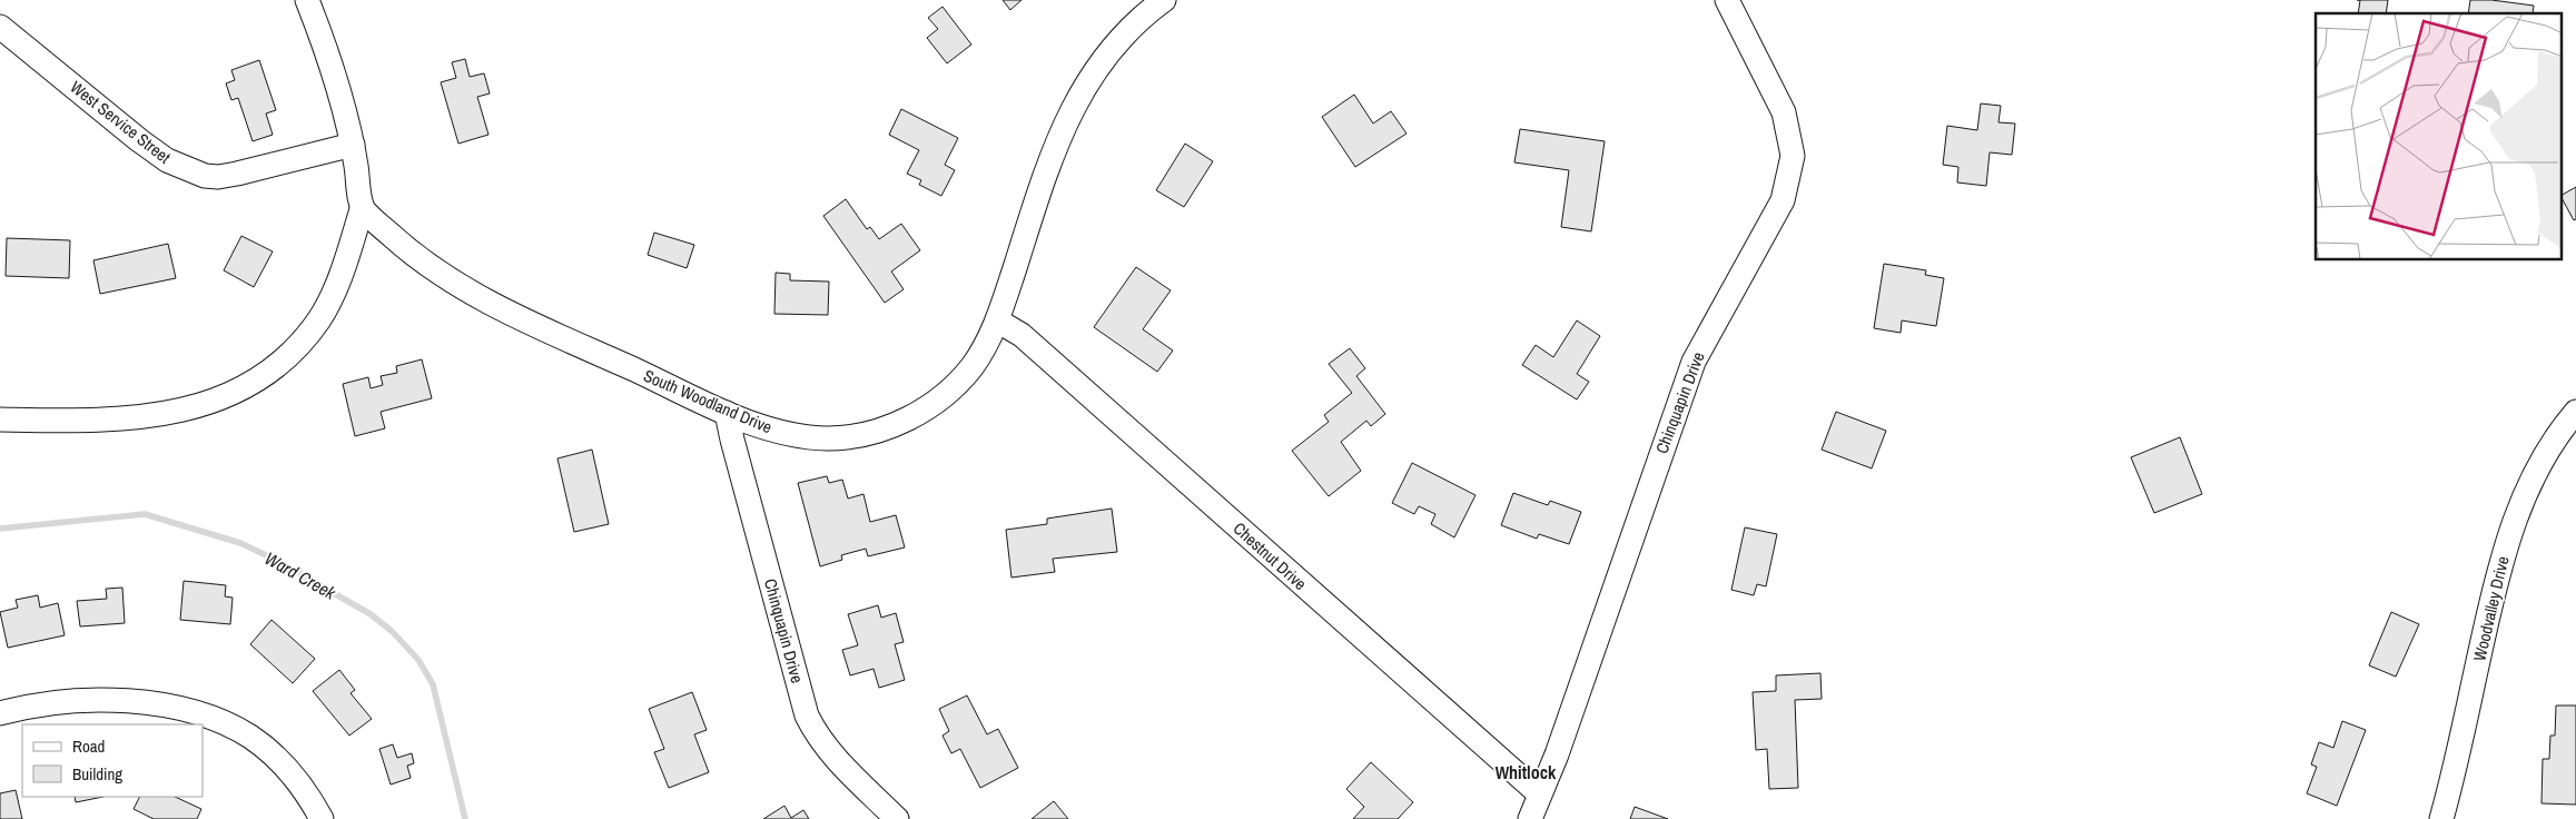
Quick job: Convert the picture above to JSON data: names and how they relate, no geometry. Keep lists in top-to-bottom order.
{
  "streets": {
    "street": [
      "West Service Street",
      "South Woodland Drive",
      "Chinquapin Drive",
      "Chestnut Drive",
      "Woodvalley Drive"
    ]
  },
  "crossings": [
    ["South Woodland Drive", "Chinquapin Drive"],
    ["South Woodland Drive", "Chestnut Drive"],
    ["Chinquapin Drive", "Chestnut Drive"]
  ],
  "districts": ["Whitlock"],
  "water": ["Ward Creek"],
  "legend": ["Road", "Building"]
}
